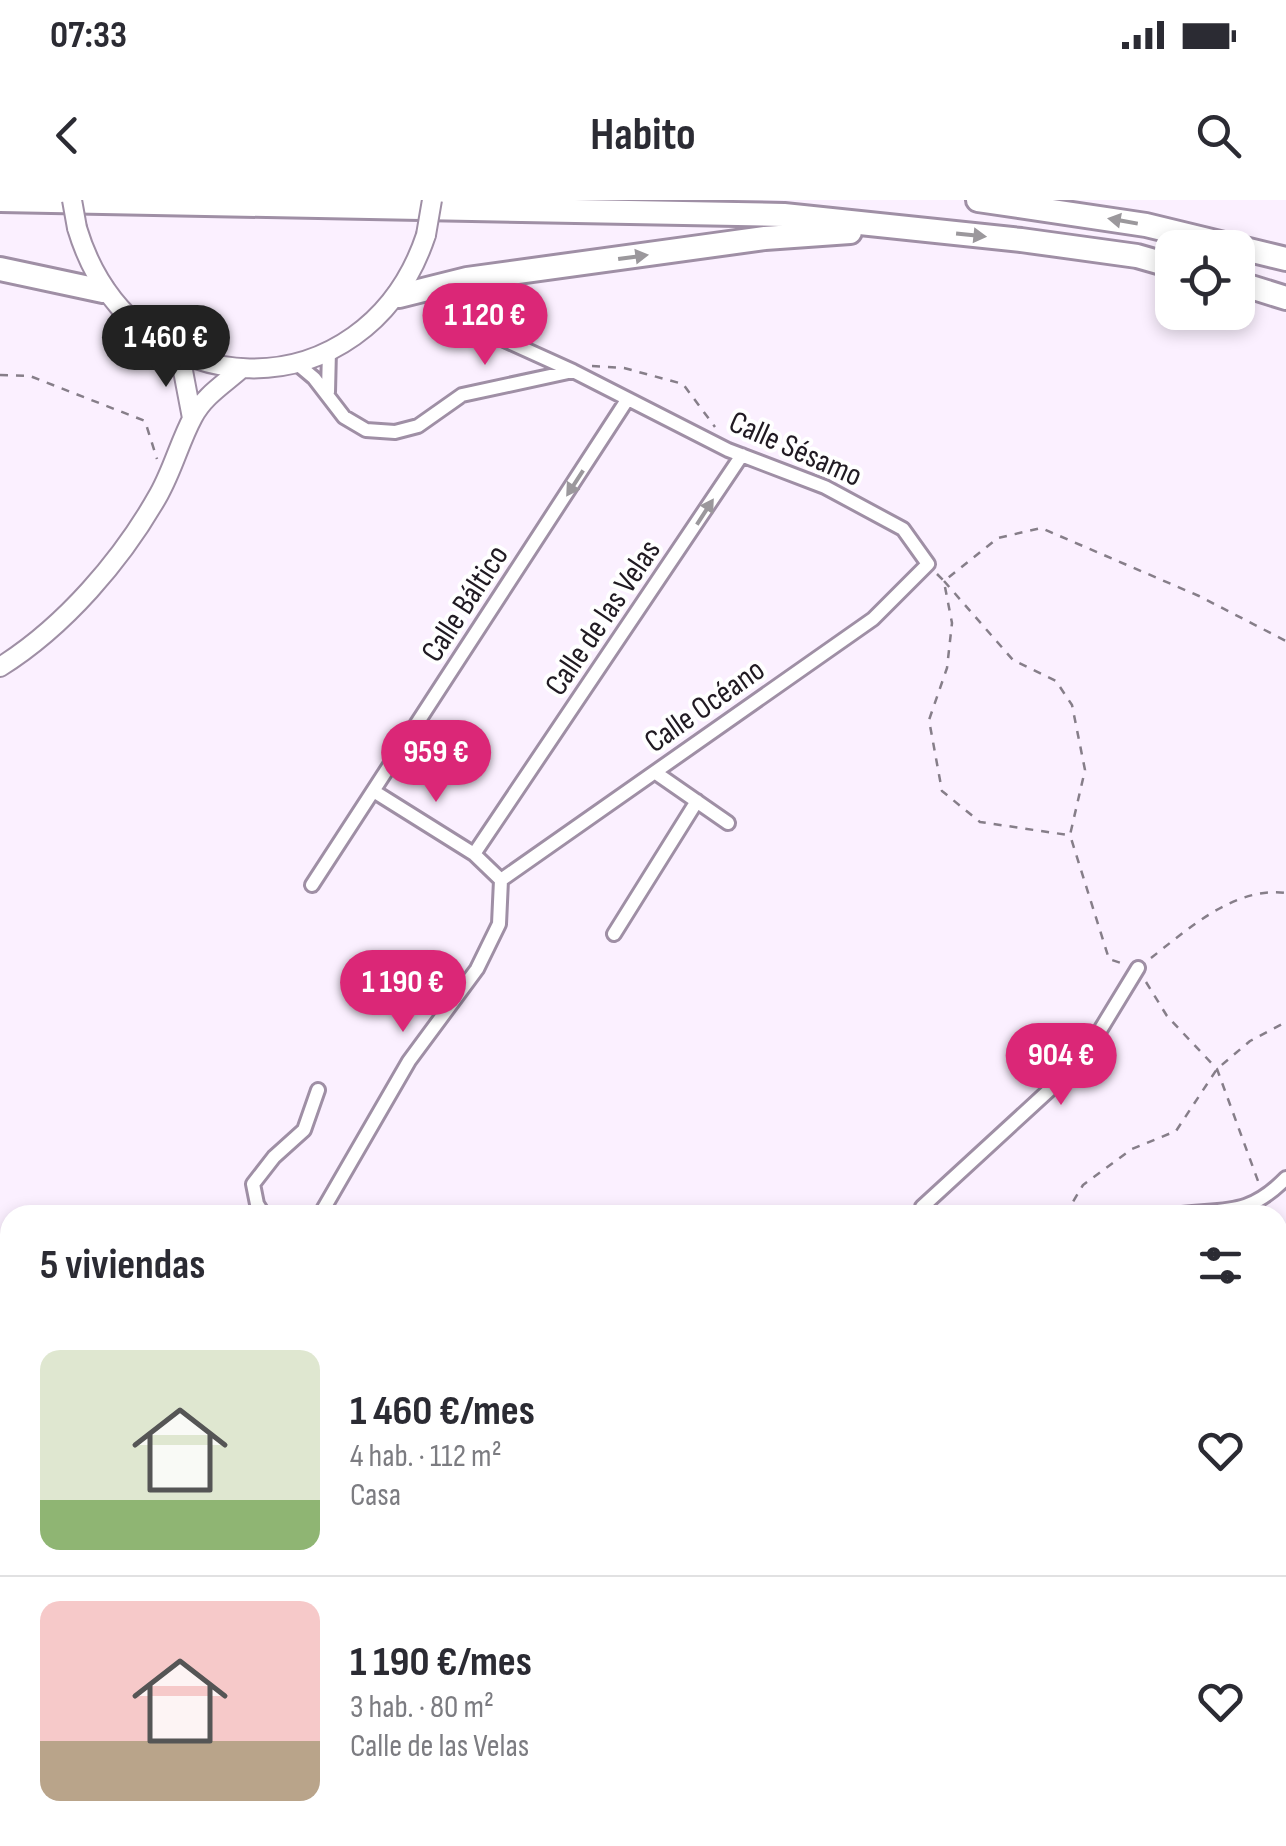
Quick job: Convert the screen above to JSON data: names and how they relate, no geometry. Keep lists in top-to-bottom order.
{
  "streets": {
    "street": [
      "Calle Sésamo",
      "Calle Báltico",
      "Calle de las Velas",
      "Calle Océano"
    ]
  },
  "crossings": [
    ["Calle Sésamo", "Calle Báltico"],
    ["Calle Sésamo", "Calle de las Velas"],
    ["Calle Sésamo", "Calle Océano"]
  ],
  "one_way": ["Calle Báltico", "Calle de las Velas"],
  "page": {
    "status": "07:33",
    "header": "Habito",
    "price": [
      "1 120 €",
      "1 460 €",
      "959 €",
      "1 190 €",
      "904 €"
    ],
    "heading": "5 viviendas",
    "list": [
      {
        "name": "1 460 €/mes",
        "note": "4 hab. · 112 m² · Casa"
      },
      {
        "name": "1 190 €/mes",
        "note": "3 hab. · 80 m² · Calle de las Velas"
      }
    ]
  }
}
